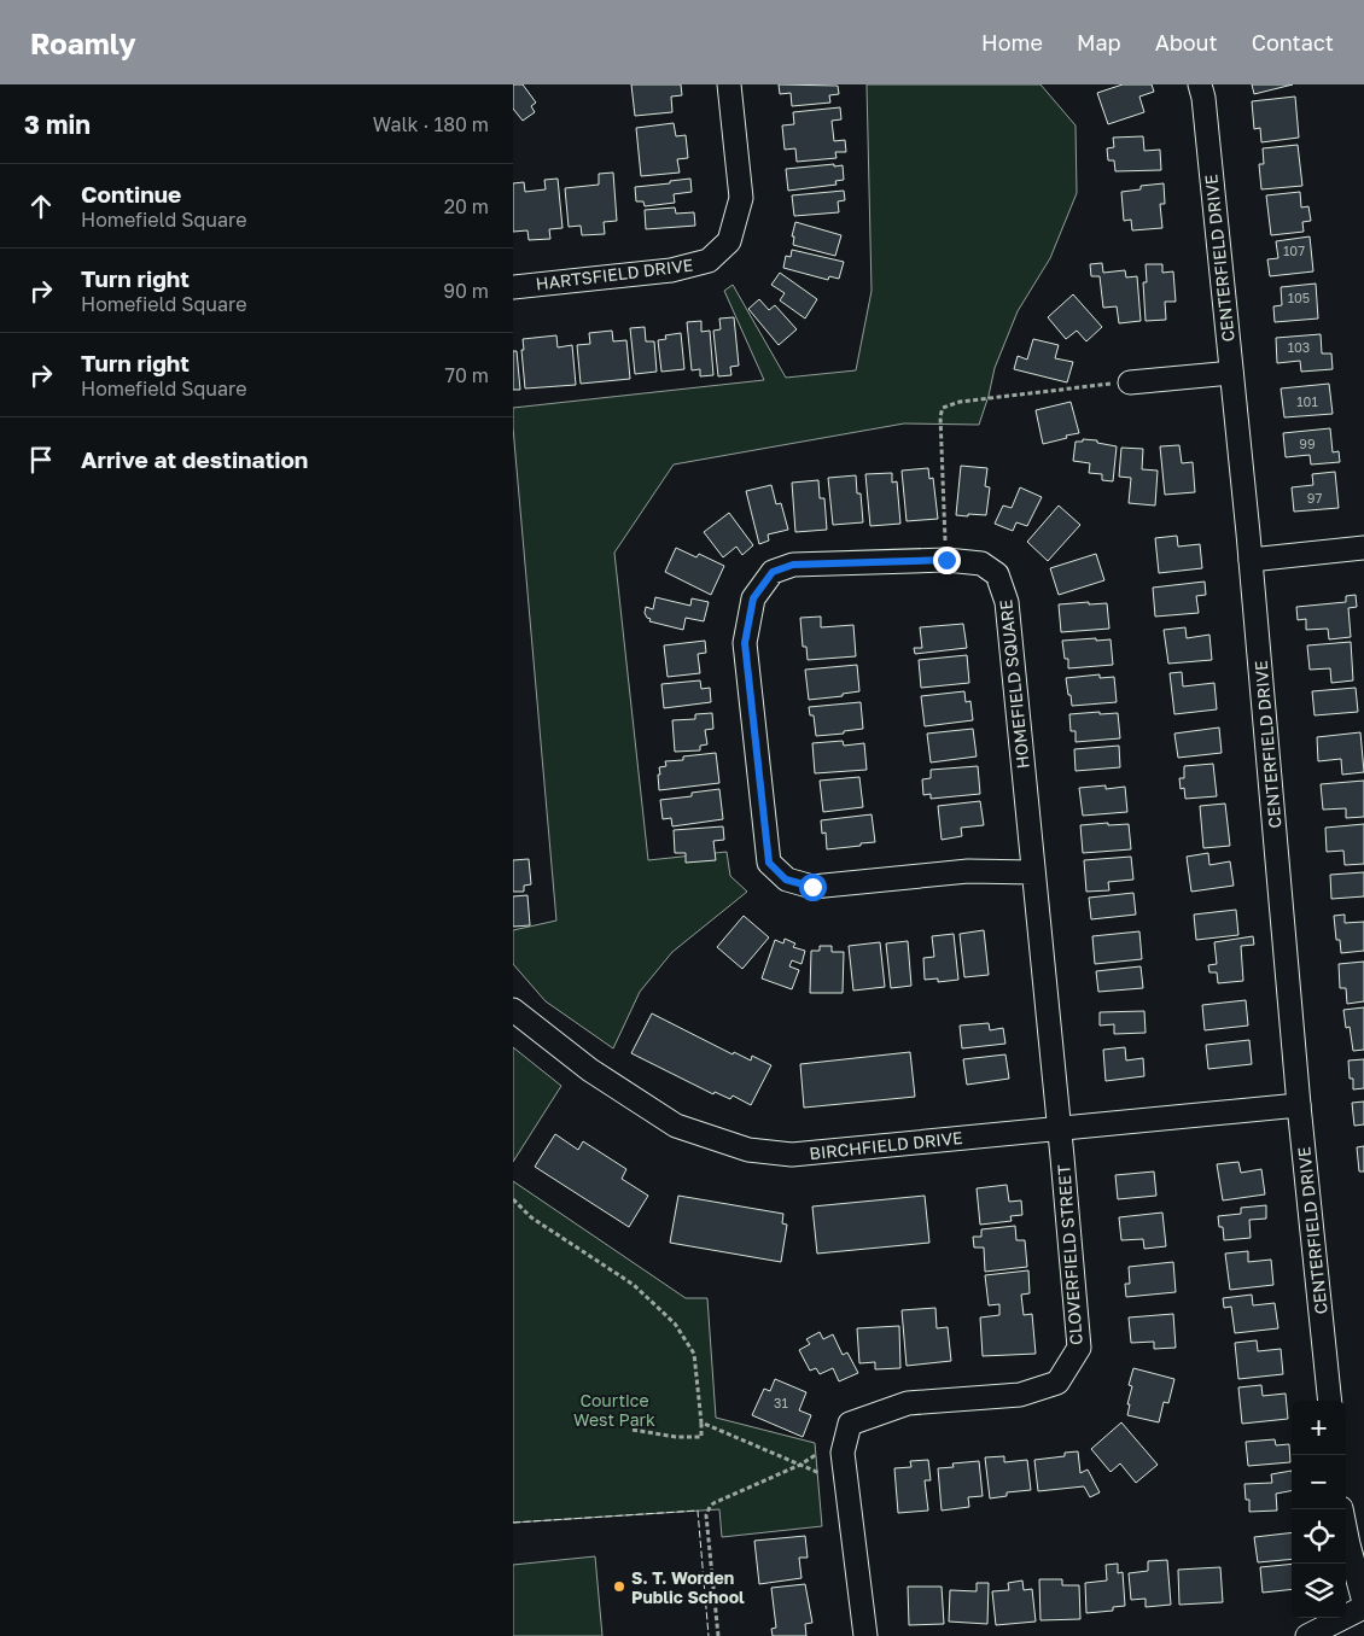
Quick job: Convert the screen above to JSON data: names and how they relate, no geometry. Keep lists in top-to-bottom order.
{
  "streets": {
    "street": [
      "CENTERFIELD DRIVE",
      "HARTSFIELD DRIVE",
      "HOMEFIELD SQUARE",
      "BIRCHFIELD DRIVE",
      "CLOVERFIELD STREET"
    ]
  },
  "crossings": [
    ["CENTERFIELD DRIVE", "BIRCHFIELD DRIVE"],
    ["HOMEFIELD SQUARE", "BIRCHFIELD DRIVE"],
    ["HOMEFIELD SQUARE", "CLOVERFIELD STREET"],
    ["BIRCHFIELD DRIVE", "CLOVERFIELD STREET"]
  ],
  "parks": ["Courtice West Park"],
  "places": ["S. T. Worden Public School"],
  "house_numbers": [
    "107",
    "105",
    "103",
    "101",
    "99",
    "97",
    "31"
  ],
  "page": {
    "header": "Roamly",
    "nav": [
      "Home",
      "Map",
      "About",
      "Contact"
    ],
    "heading": ["3 min", "Walk · 180 m"],
    "list": [
      ["Continue", "Homefield Square", "20 m"],
      ["Turn right", "Homefield Square", "90 m"],
      ["Turn right", "Homefield Square", "70 m"],
      "Arrive at destination"
    ],
    "map_buttons": ["+", "−"]
  }
}
